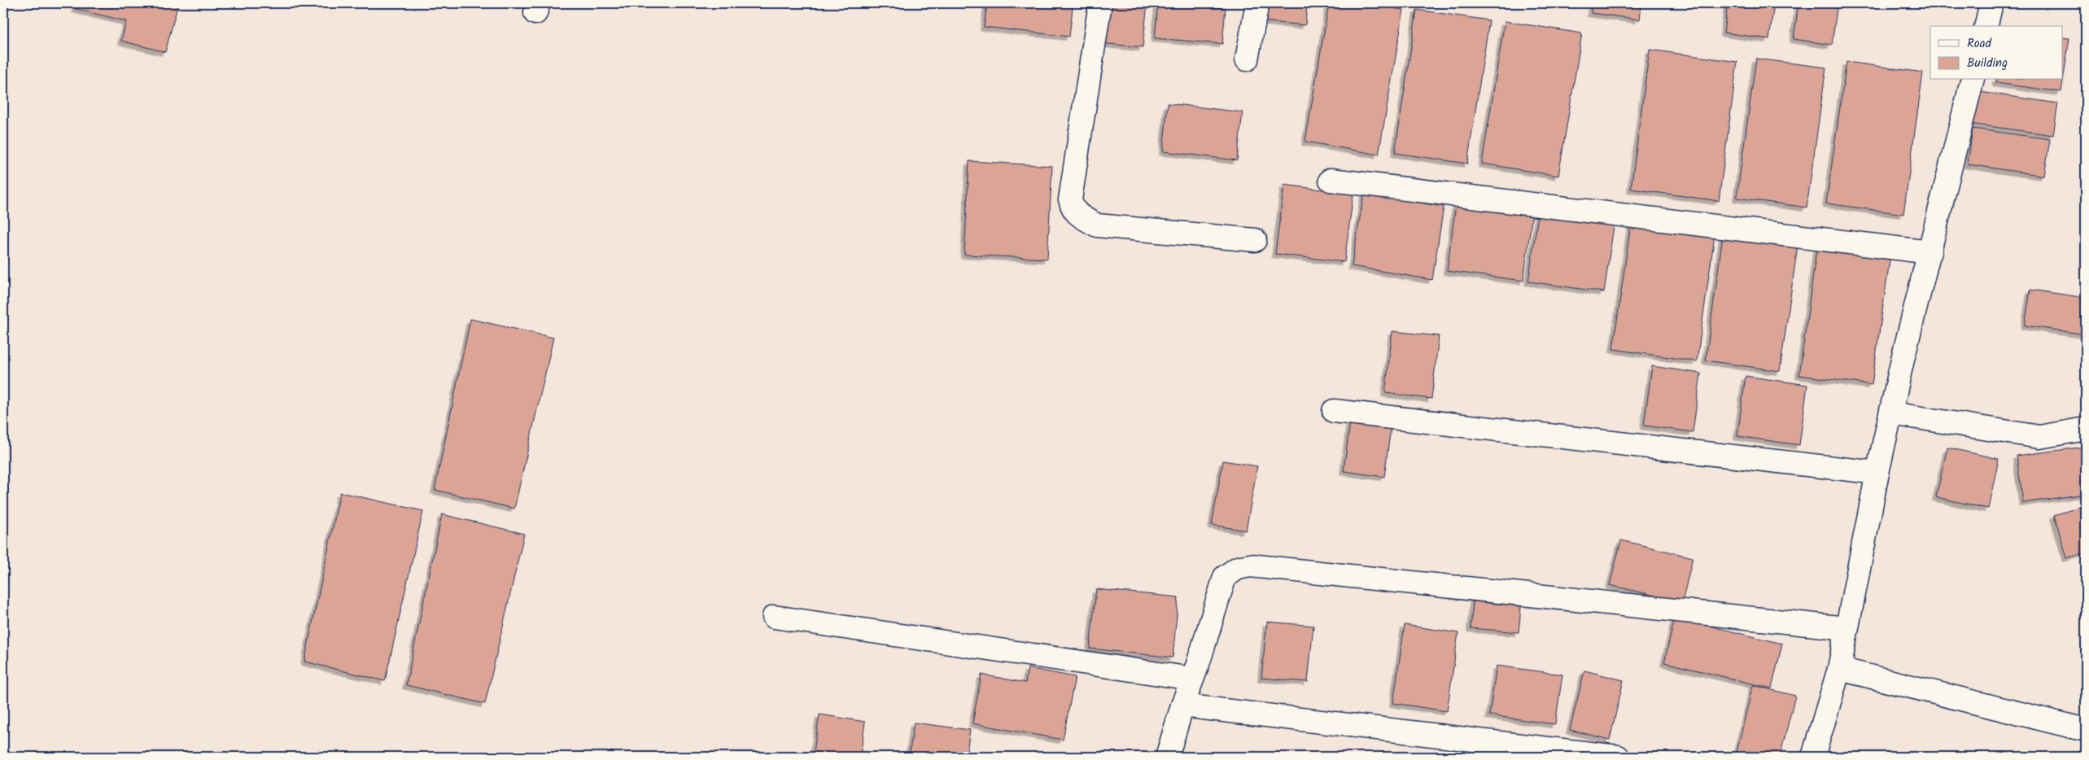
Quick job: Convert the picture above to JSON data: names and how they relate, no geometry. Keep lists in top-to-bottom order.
{
  "legend": ["Road", "Building"]
}
